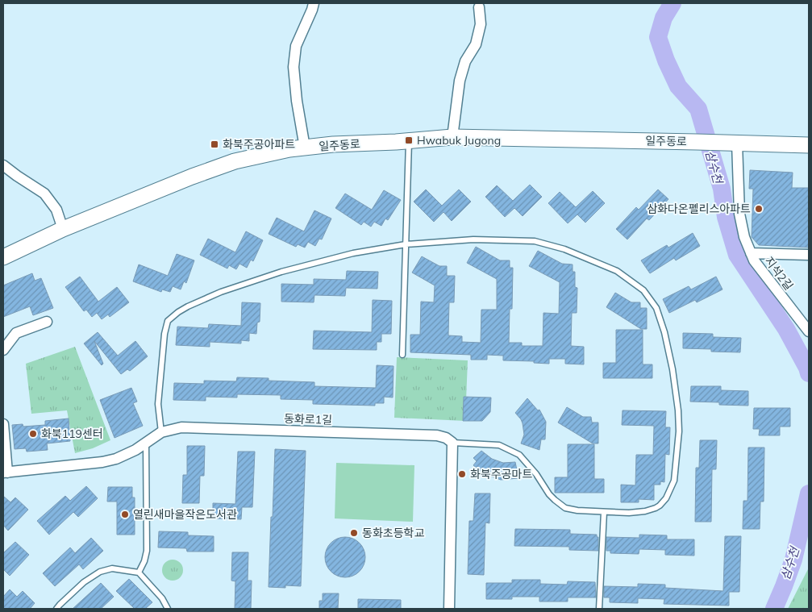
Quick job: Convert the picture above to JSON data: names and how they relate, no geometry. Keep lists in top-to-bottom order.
{
  "streets": {
    "main road": ["일주동로"],
    "street": ["지석2길", "동화로1길"]
  },
  "crossings": [
    ["일주동로", "지석2길"]
  ],
  "water": ["삼수천"],
  "places": {
    "transit": ["Hwabuk Jugong", "화북주공아파트"],
    "other": [
      "삼화다온펠리스아파트",
      "화북119센터",
      "화북주공마트",
      "열린새마을작은도서관",
      "동화초등학교"
    ]
  }
}
